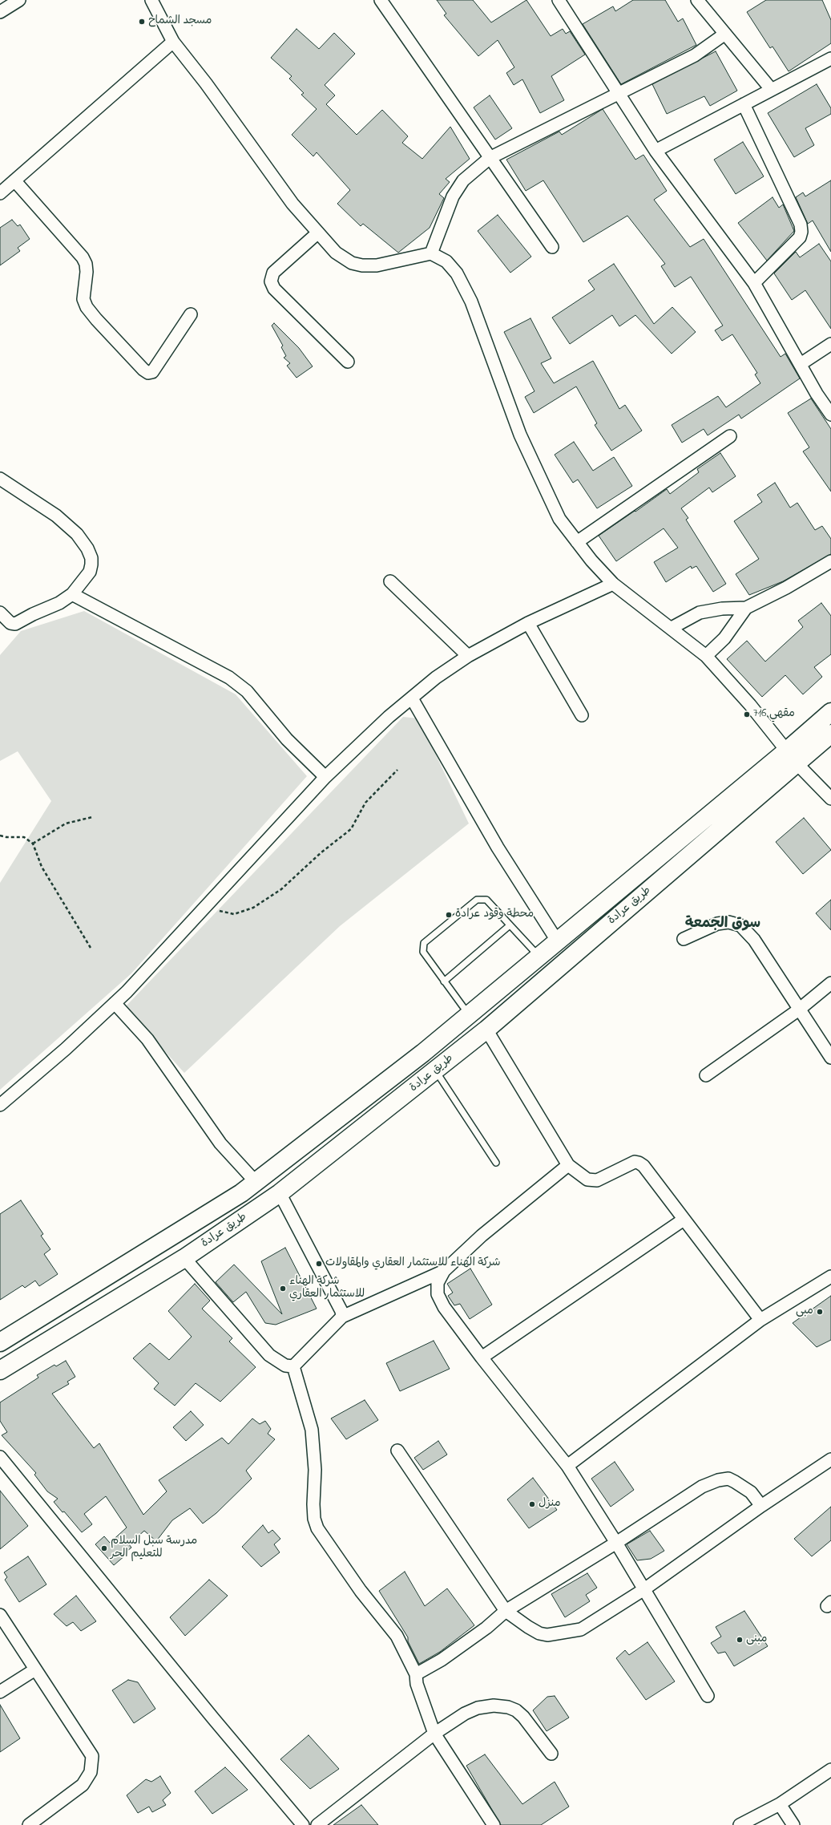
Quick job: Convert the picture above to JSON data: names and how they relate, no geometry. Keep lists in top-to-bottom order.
{
  "streets": {
    "main road": ["طريق عرادة"]
  },
  "districts": ["سوق الجمعة"],
  "places": [
    "مسجد الشماح",
    "مقهي 716",
    "محطة وقود عرادة",
    "شركة الهناء للاستثمار العقاري والمقاولات",
    "شركة الهناء للاستثمار العقاري",
    "مبى",
    "منزل",
    "مدرسة سبل السلام للتعليم الحر",
    "مبنى"
  ]
}
